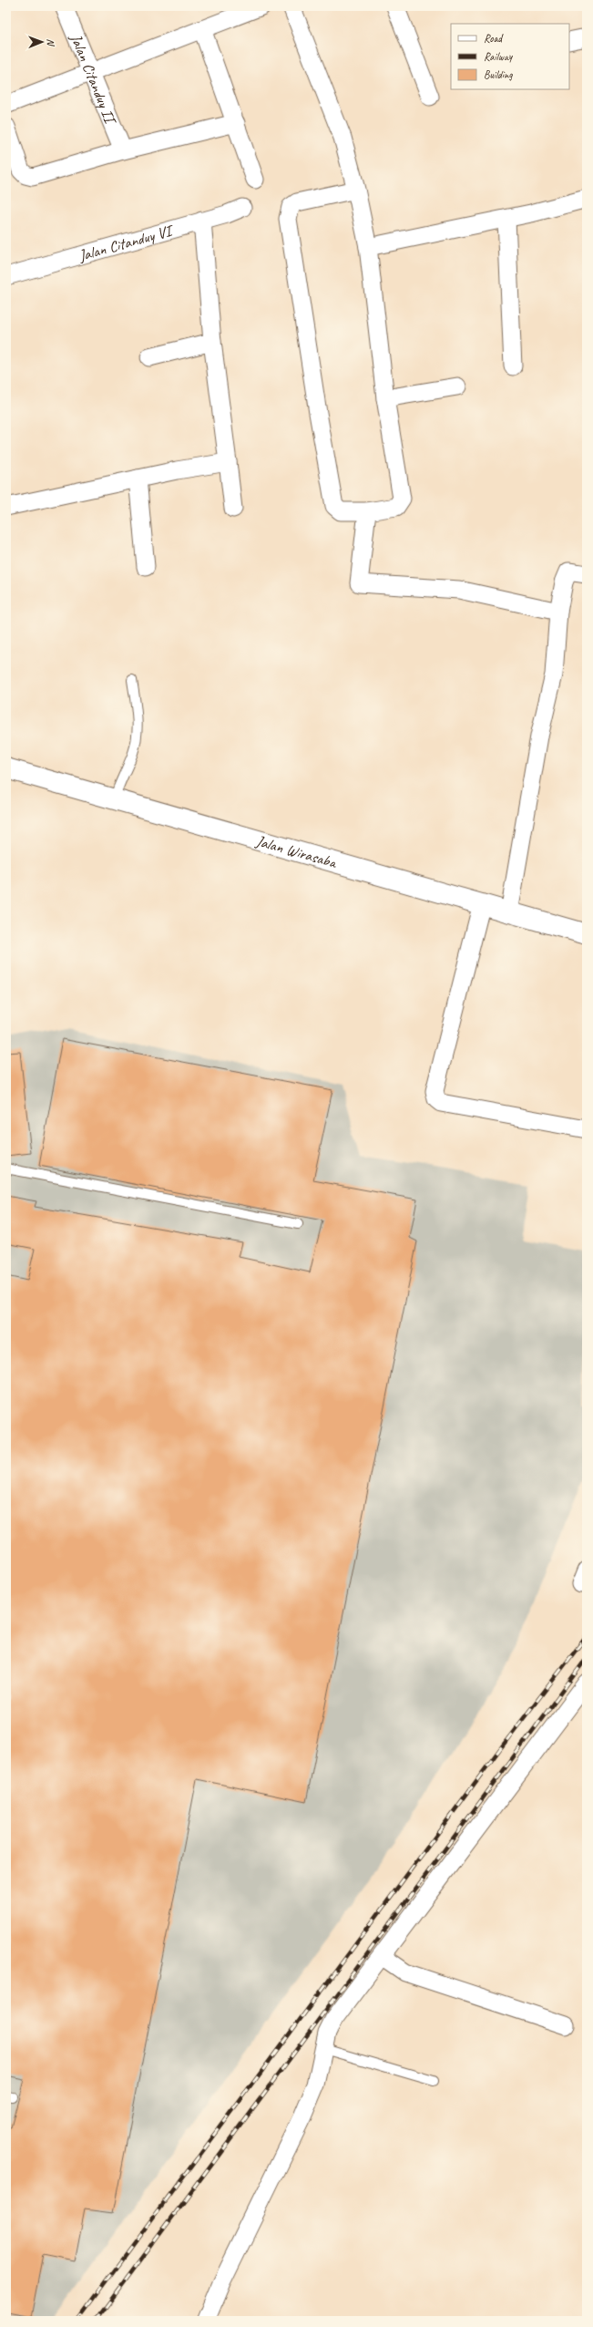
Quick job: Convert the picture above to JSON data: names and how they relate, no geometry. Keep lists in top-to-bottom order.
{
  "streets": {
    "main road": ["Jalan Wirasaba"],
    "street": ["Jalan Citanduy II", "Jalan Citanduy VI"]
  },
  "legend": ["Road", "Railway", "Building"],
  "north": "right"
}
